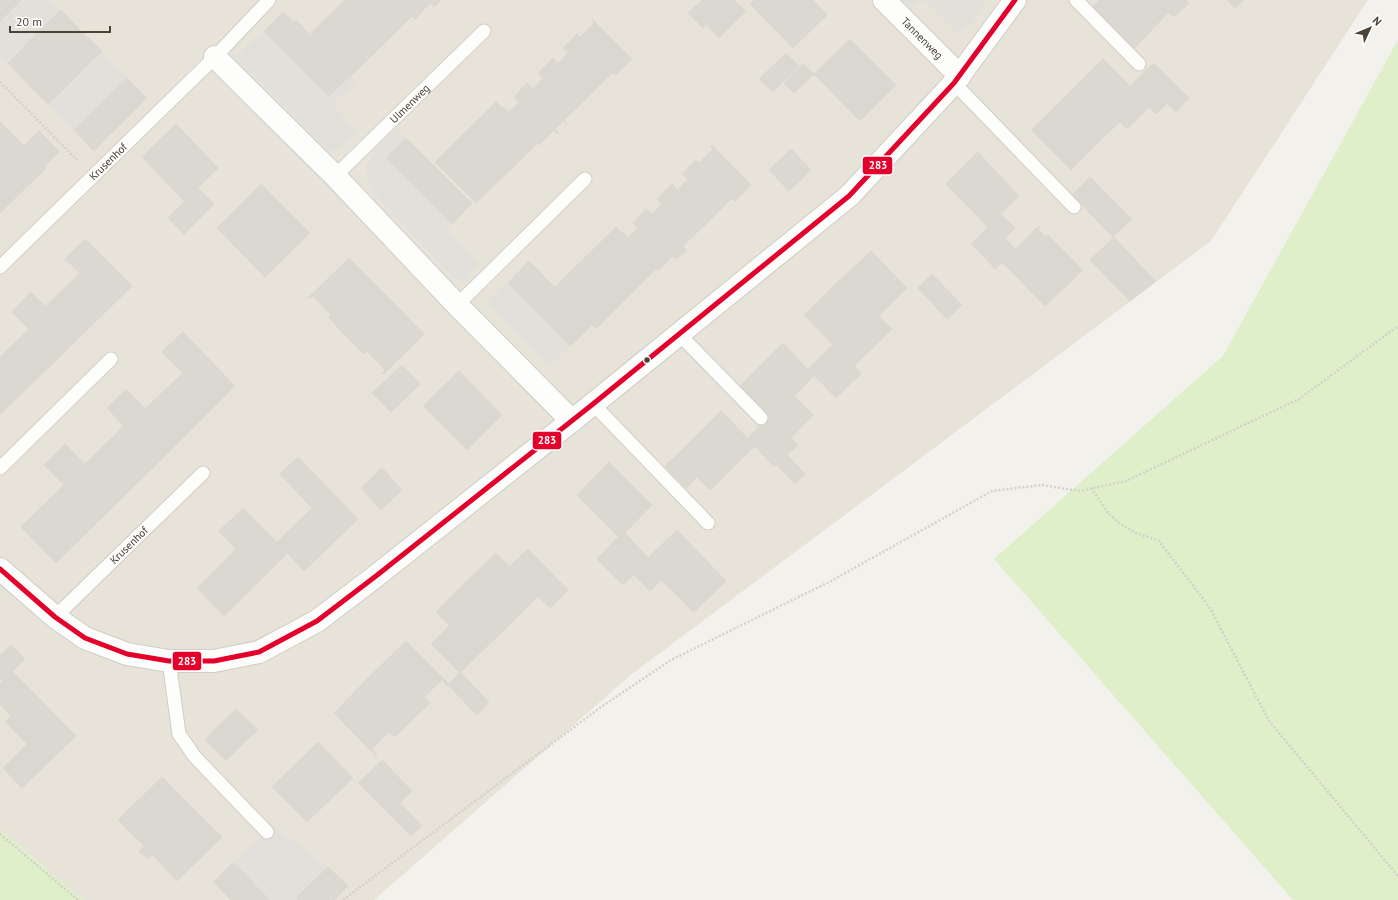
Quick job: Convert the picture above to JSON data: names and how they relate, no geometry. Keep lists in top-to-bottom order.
{
  "streets": {
    "street": ["Tannenweg"],
    "lane": ["Ulmenweg", "Krusenhof"]
  },
  "lines": ["transit line 283"],
  "scale_bar": "20 m",
  "north": "top right"
}
